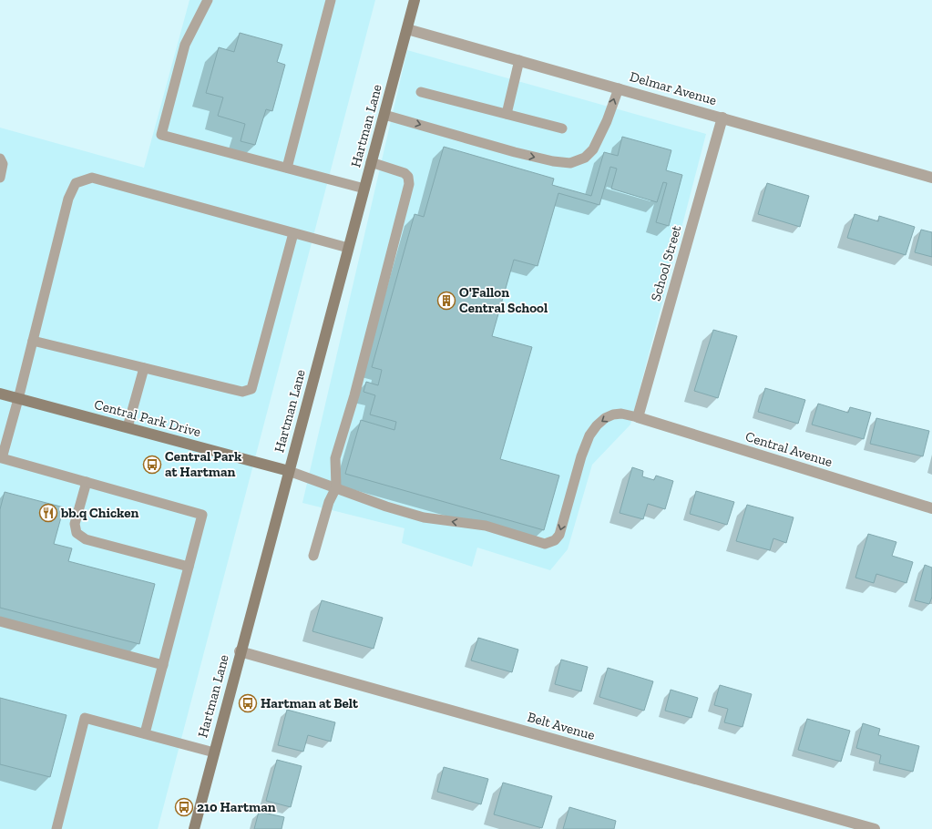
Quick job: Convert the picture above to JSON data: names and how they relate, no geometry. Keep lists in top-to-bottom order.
{
  "streets": {
    "street": [
      "Delmar Avenue",
      "Hartman Lane",
      "School Street",
      "Central Park Drive",
      "Central Avenue",
      "Belt Avenue"
    ]
  },
  "crossings": [
    ["Delmar Avenue", "Hartman Lane"],
    ["Delmar Avenue", "School Street"],
    ["Hartman Lane", "Central Park Drive"],
    ["Hartman Lane", "Belt Avenue"],
    ["School Street", "Central Avenue"]
  ],
  "places": {
    "building": ["O'Fallon Central School"],
    "bus stop": ["Central Park at Hartman", "Hartman at Belt", "210 Hartman"],
    "restaurant": ["bb.q Chicken"]
  }
}
